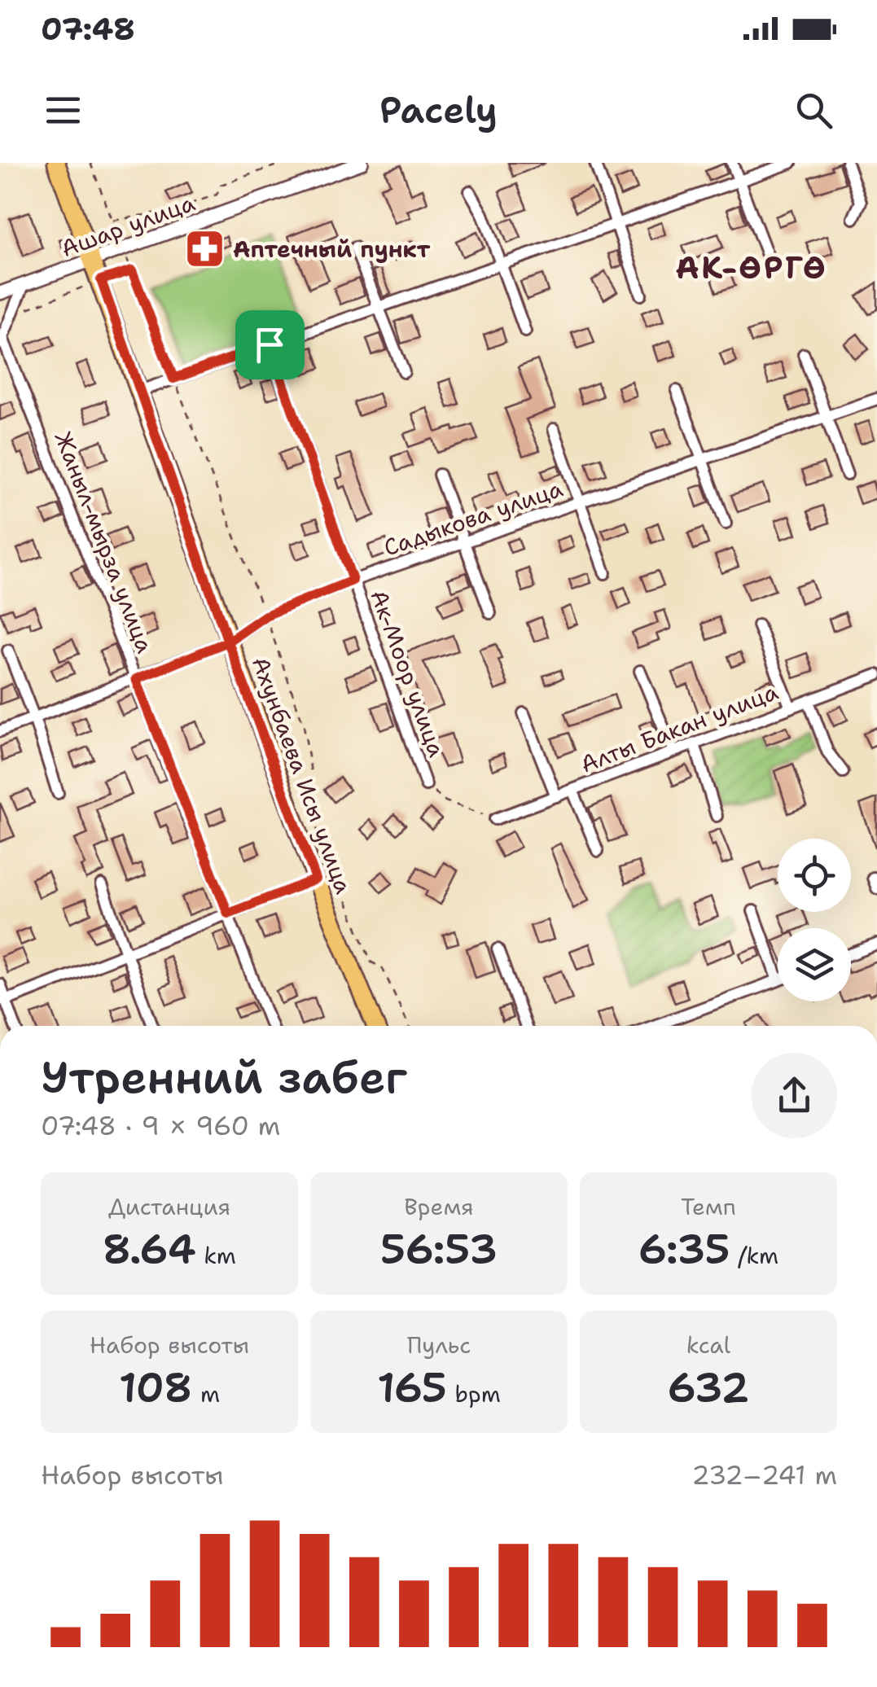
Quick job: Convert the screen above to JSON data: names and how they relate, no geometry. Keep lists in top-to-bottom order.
{
  "streets": {
    "main road": ["Ахунбаева Исы улица"],
    "street": [
      "Ашар улица",
      "Садыкова улица",
      "Жаныл-мырза улица",
      "Ак-Моор улица",
      "Алты Бакан улица"
    ]
  },
  "crossings": [
    ["Ашар улица", "Ахунбаева Исы улица"],
    ["Садыкова улица", "Жаныл-мырза улица"],
    ["Садыкова улица", "Ак-Моор улица"],
    ["Садыкова улица", "Ахунбаева Исы улица"]
  ],
  "districts": ["АК-ӨРГӨ"],
  "places": {
    "pharmacy": ["Аптечный пункт"]
  },
  "page": {
    "status": "07:48",
    "header": "Pacely",
    "heading": ["Утренний забег", "07:48 · 9 × 960 m"],
    "stats": [
      ["Дистанция", "8.64 km"],
      ["Время", "56:53"],
      ["Темп", "6:35 /km"],
      ["Набор высоты", "108 m"],
      ["Пульс", "165 bpm"],
      ["kcal", "632"]
    ],
    "chart": ["Набор высоты", "232–241 m"]
  }
}
